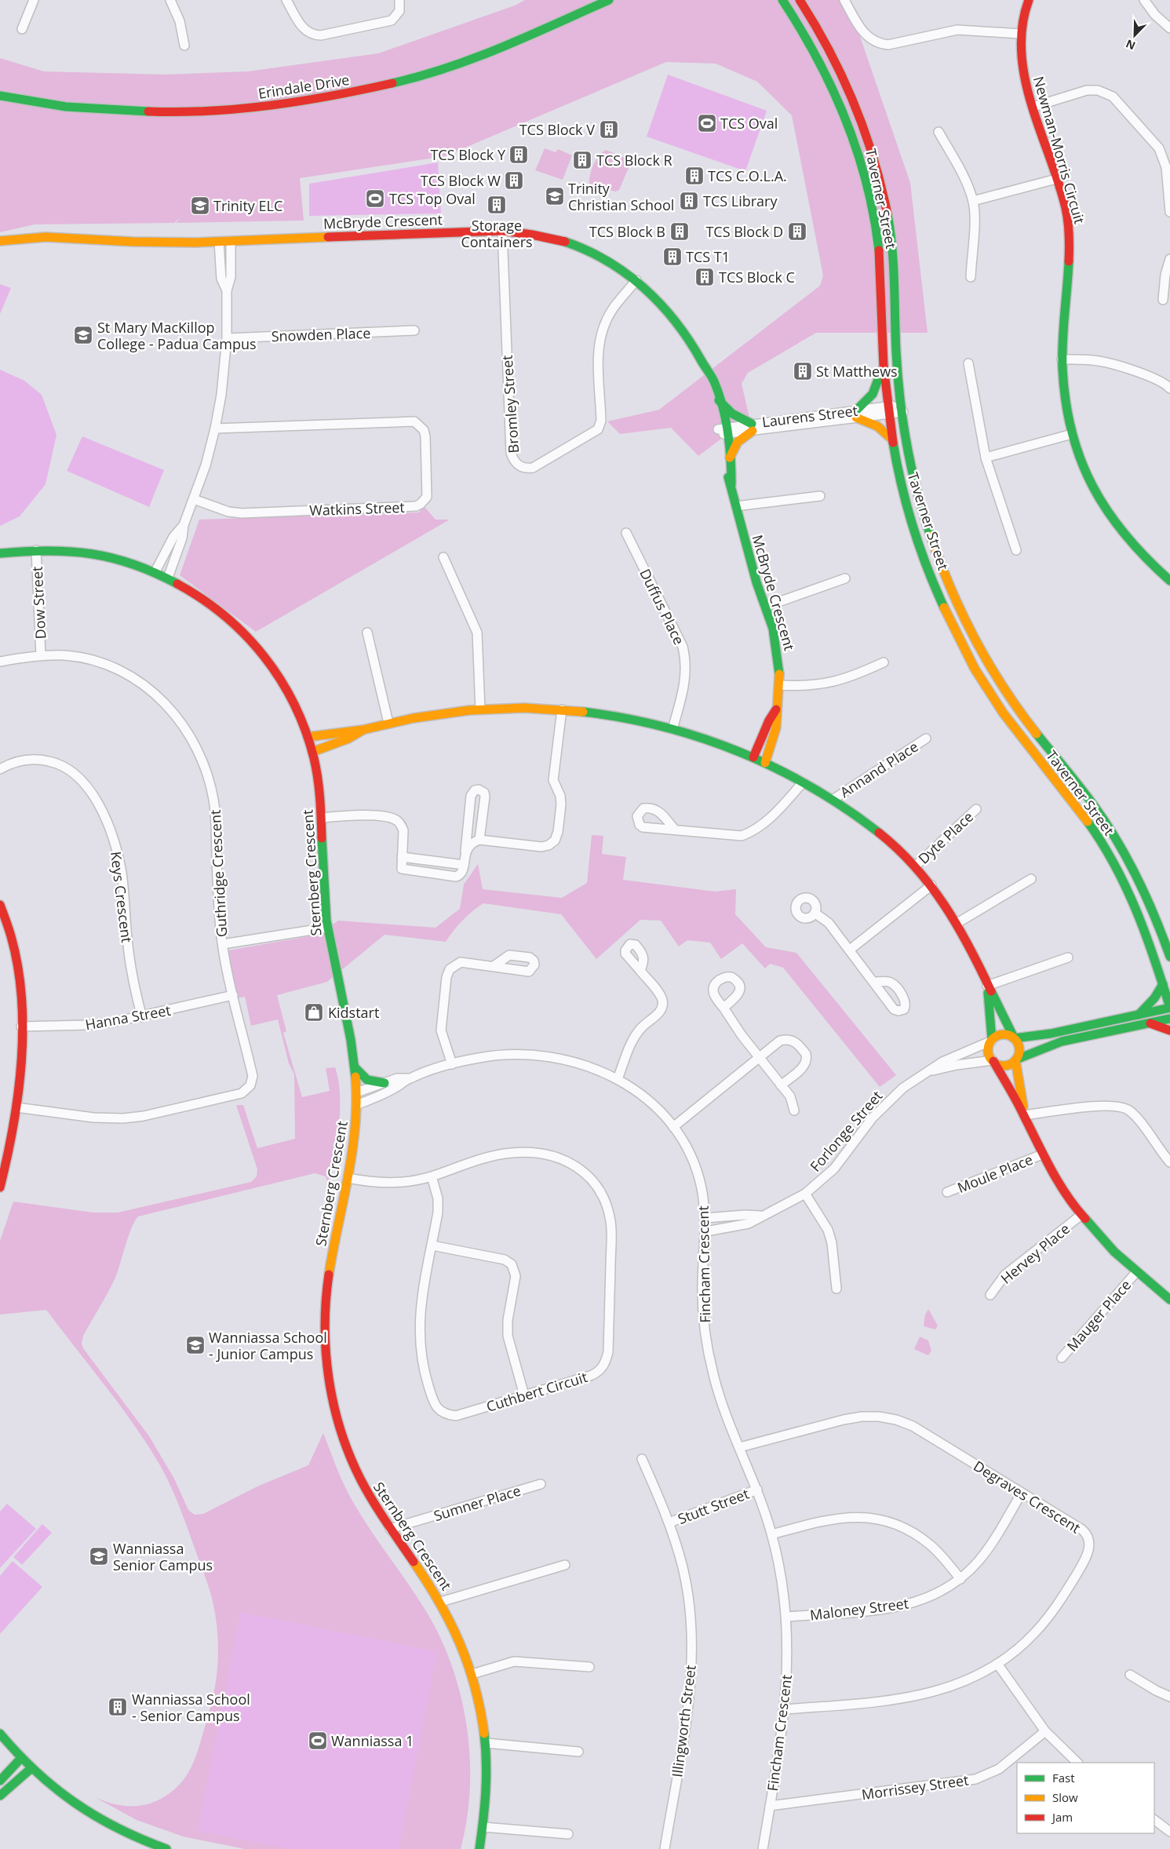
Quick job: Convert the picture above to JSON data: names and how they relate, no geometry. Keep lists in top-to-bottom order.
{
  "streets": {
    "street": [
      "Erindale Drive",
      "Newman-Morris Circuit",
      "Taverner Street",
      "McBryde Crescent",
      "Snowden Place",
      "Bromley Street",
      "Laurens Street",
      "Watkins Street",
      "Dow Street",
      "Duffus Place",
      "Annand Place",
      "Dyte Place",
      "Sternberg Crescent",
      "Guthridge Crescent",
      "Keys Crescent",
      "Hanna Street",
      "Forlonge Street",
      "Moule Place",
      "Hervey Place",
      "Fincham Crescent",
      "Mauger Place",
      "Cuthbert Circuit",
      "Degraves Crescent",
      "Sumner Place",
      "Stutt Street",
      "Maloney Street",
      "Illingworth Street",
      "Morrissey Street"
    ]
  },
  "crossings": [
    ["Taverner Street", "Laurens Street"],
    ["McBryde Crescent", "Bromley Street"],
    ["McBryde Crescent", "Laurens Street"],
    ["Dow Street", "Sternberg Crescent"],
    ["Dow Street", "Guthridge Crescent"],
    ["Sternberg Crescent", "Fincham Crescent"],
    ["Sternberg Crescent", "Cuthbert Circuit"],
    ["Sternberg Crescent", "Sumner Place"],
    ["Guthridge Crescent", "Hanna Street"],
    ["Keys Crescent", "Hanna Street"],
    ["Forlonge Street", "Fincham Crescent"],
    ["Fincham Crescent", "Degraves Crescent"],
    ["Fincham Crescent", "Stutt Street"],
    ["Fincham Crescent", "Maloney Street"],
    ["Fincham Crescent", "Morrissey Street"],
    ["Degraves Crescent", "Maloney Street"],
    ["Stutt Street", "Illingworth Street"]
  ],
  "places": {
    "sports": ["TCS Oval", "TCS Top Oval", "Wanniassa 1"],
    "building": [
      "TCS Block V",
      "TCS Block Y",
      "TCS Block R",
      "TCS C.O.L.A.",
      "TCS Block W",
      "TCS Library",
      "Storage Containers",
      "TCS Block B",
      "TCS Block D",
      "TCS T1",
      "TCS Block C",
      "St Matthews",
      "Wanniassa School - Senior Campus"
    ],
    "school or university": [
      "Trinity Christian School",
      "Trinity ELC",
      "St Mary MacKillop College - Padua Campus",
      "Wanniassa School - Junior Campus",
      "Wanniassa Senior Campus"
    ],
    "shop": ["Kidstart"]
  },
  "legend": ["Fast", "Slow", "Jam"],
  "north": "bottom left"
}
